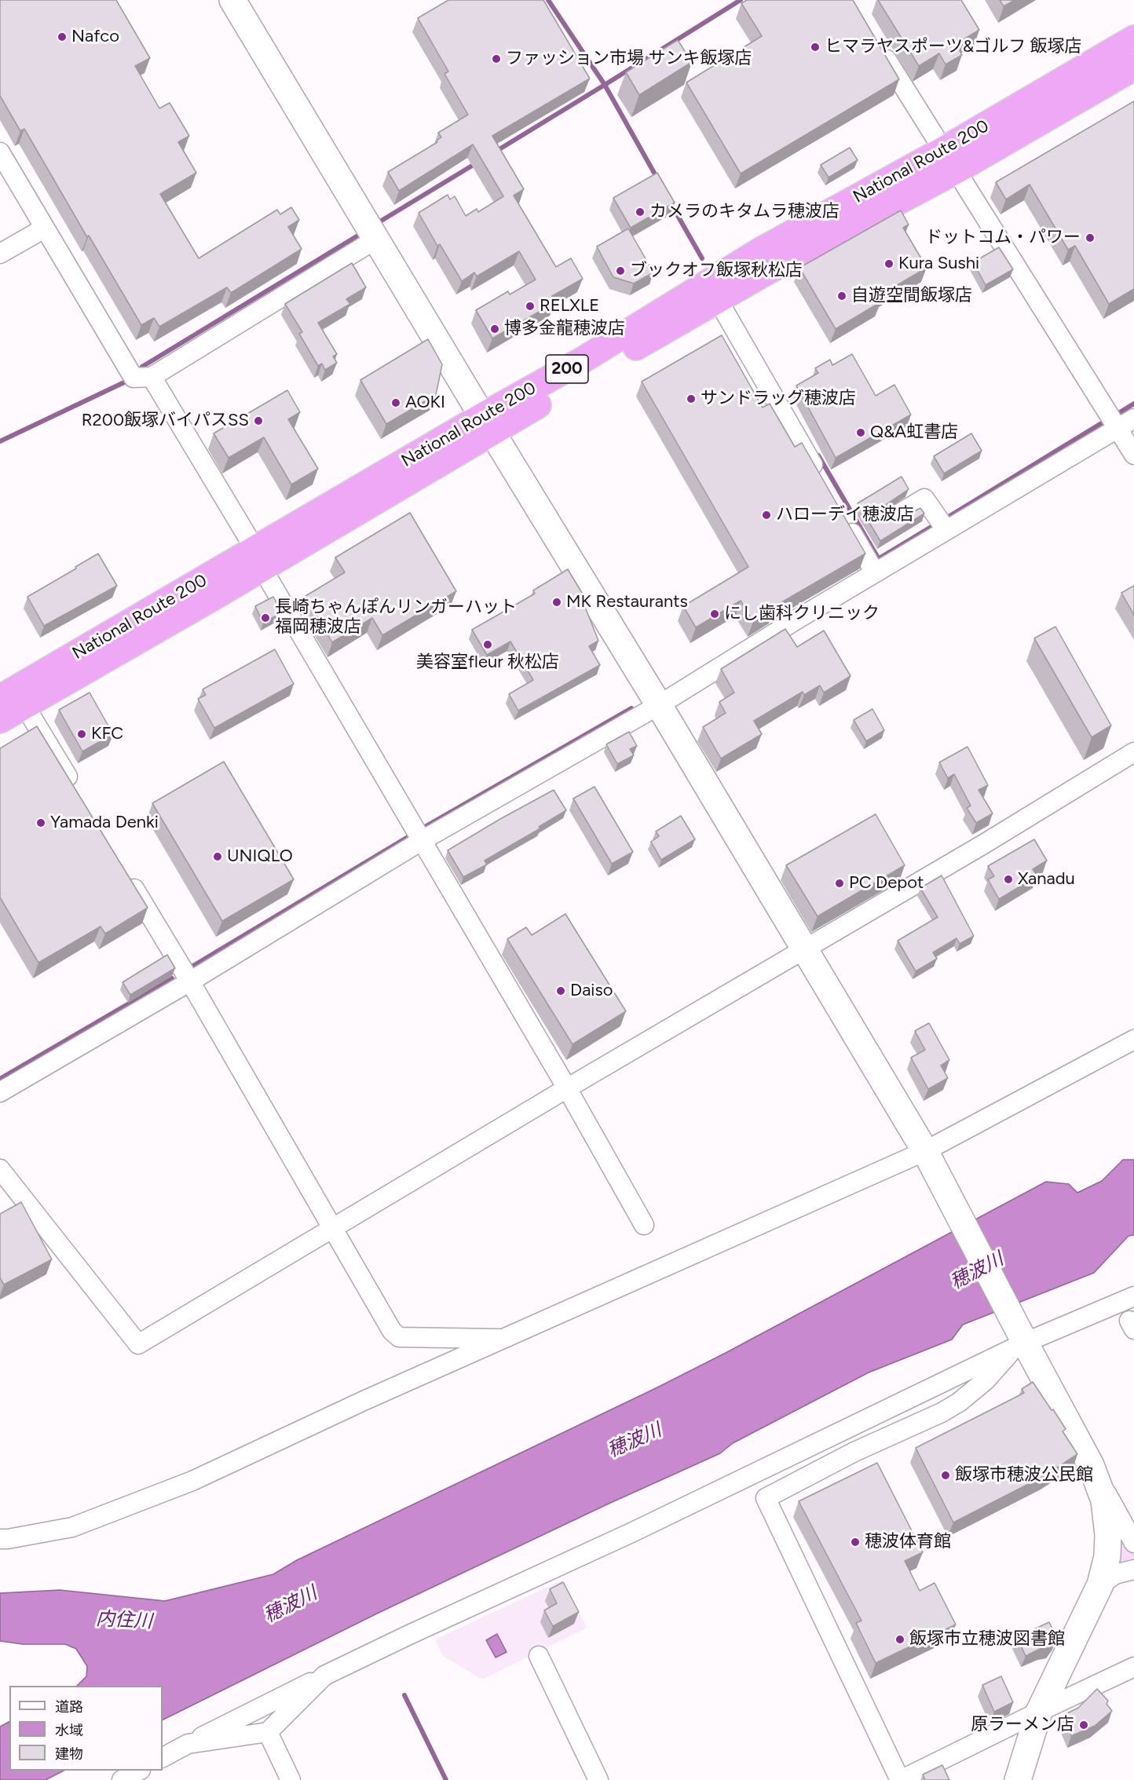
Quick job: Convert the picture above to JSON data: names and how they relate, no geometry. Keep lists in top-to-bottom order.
{
  "streets": {
    "highway": ["National Route 200", "200"]
  },
  "water": ["穂波川", "内住川"],
  "places": [
    "Nafco",
    "ヒマラヤスポーツ&ゴルフ 飯塚店",
    "ファッション市場 サンキ飯塚店",
    "カメラのキタムラ穂波店",
    "ドットコム・パワー",
    "Kura Sushi",
    "ブックオフ飯塚秋松店",
    "自遊空間飯塚店",
    "RELXLE",
    "博多金龍穂波店",
    "サンドラッグ穂波店",
    "AOKI",
    "R200飯塚バイパスSS",
    "Q&A虹書店",
    "ハローデイ穂波店",
    "MK Restaurants",
    "にし歯科クリニック",
    "長崎ちゃんぽんリンガーハット 福岡穂波店",
    "美容室fleur 秋松店",
    "KFC",
    "Yamada Denki",
    "UNIQLO",
    "Xanadu",
    "PC Depot",
    "Daiso",
    "飯塚市穂波公民館",
    "穂波体育館",
    "飯塚市立穂波図書館",
    "原ラーメン店"
  ],
  "legend": ["道路", "水域", "建物"]
}
